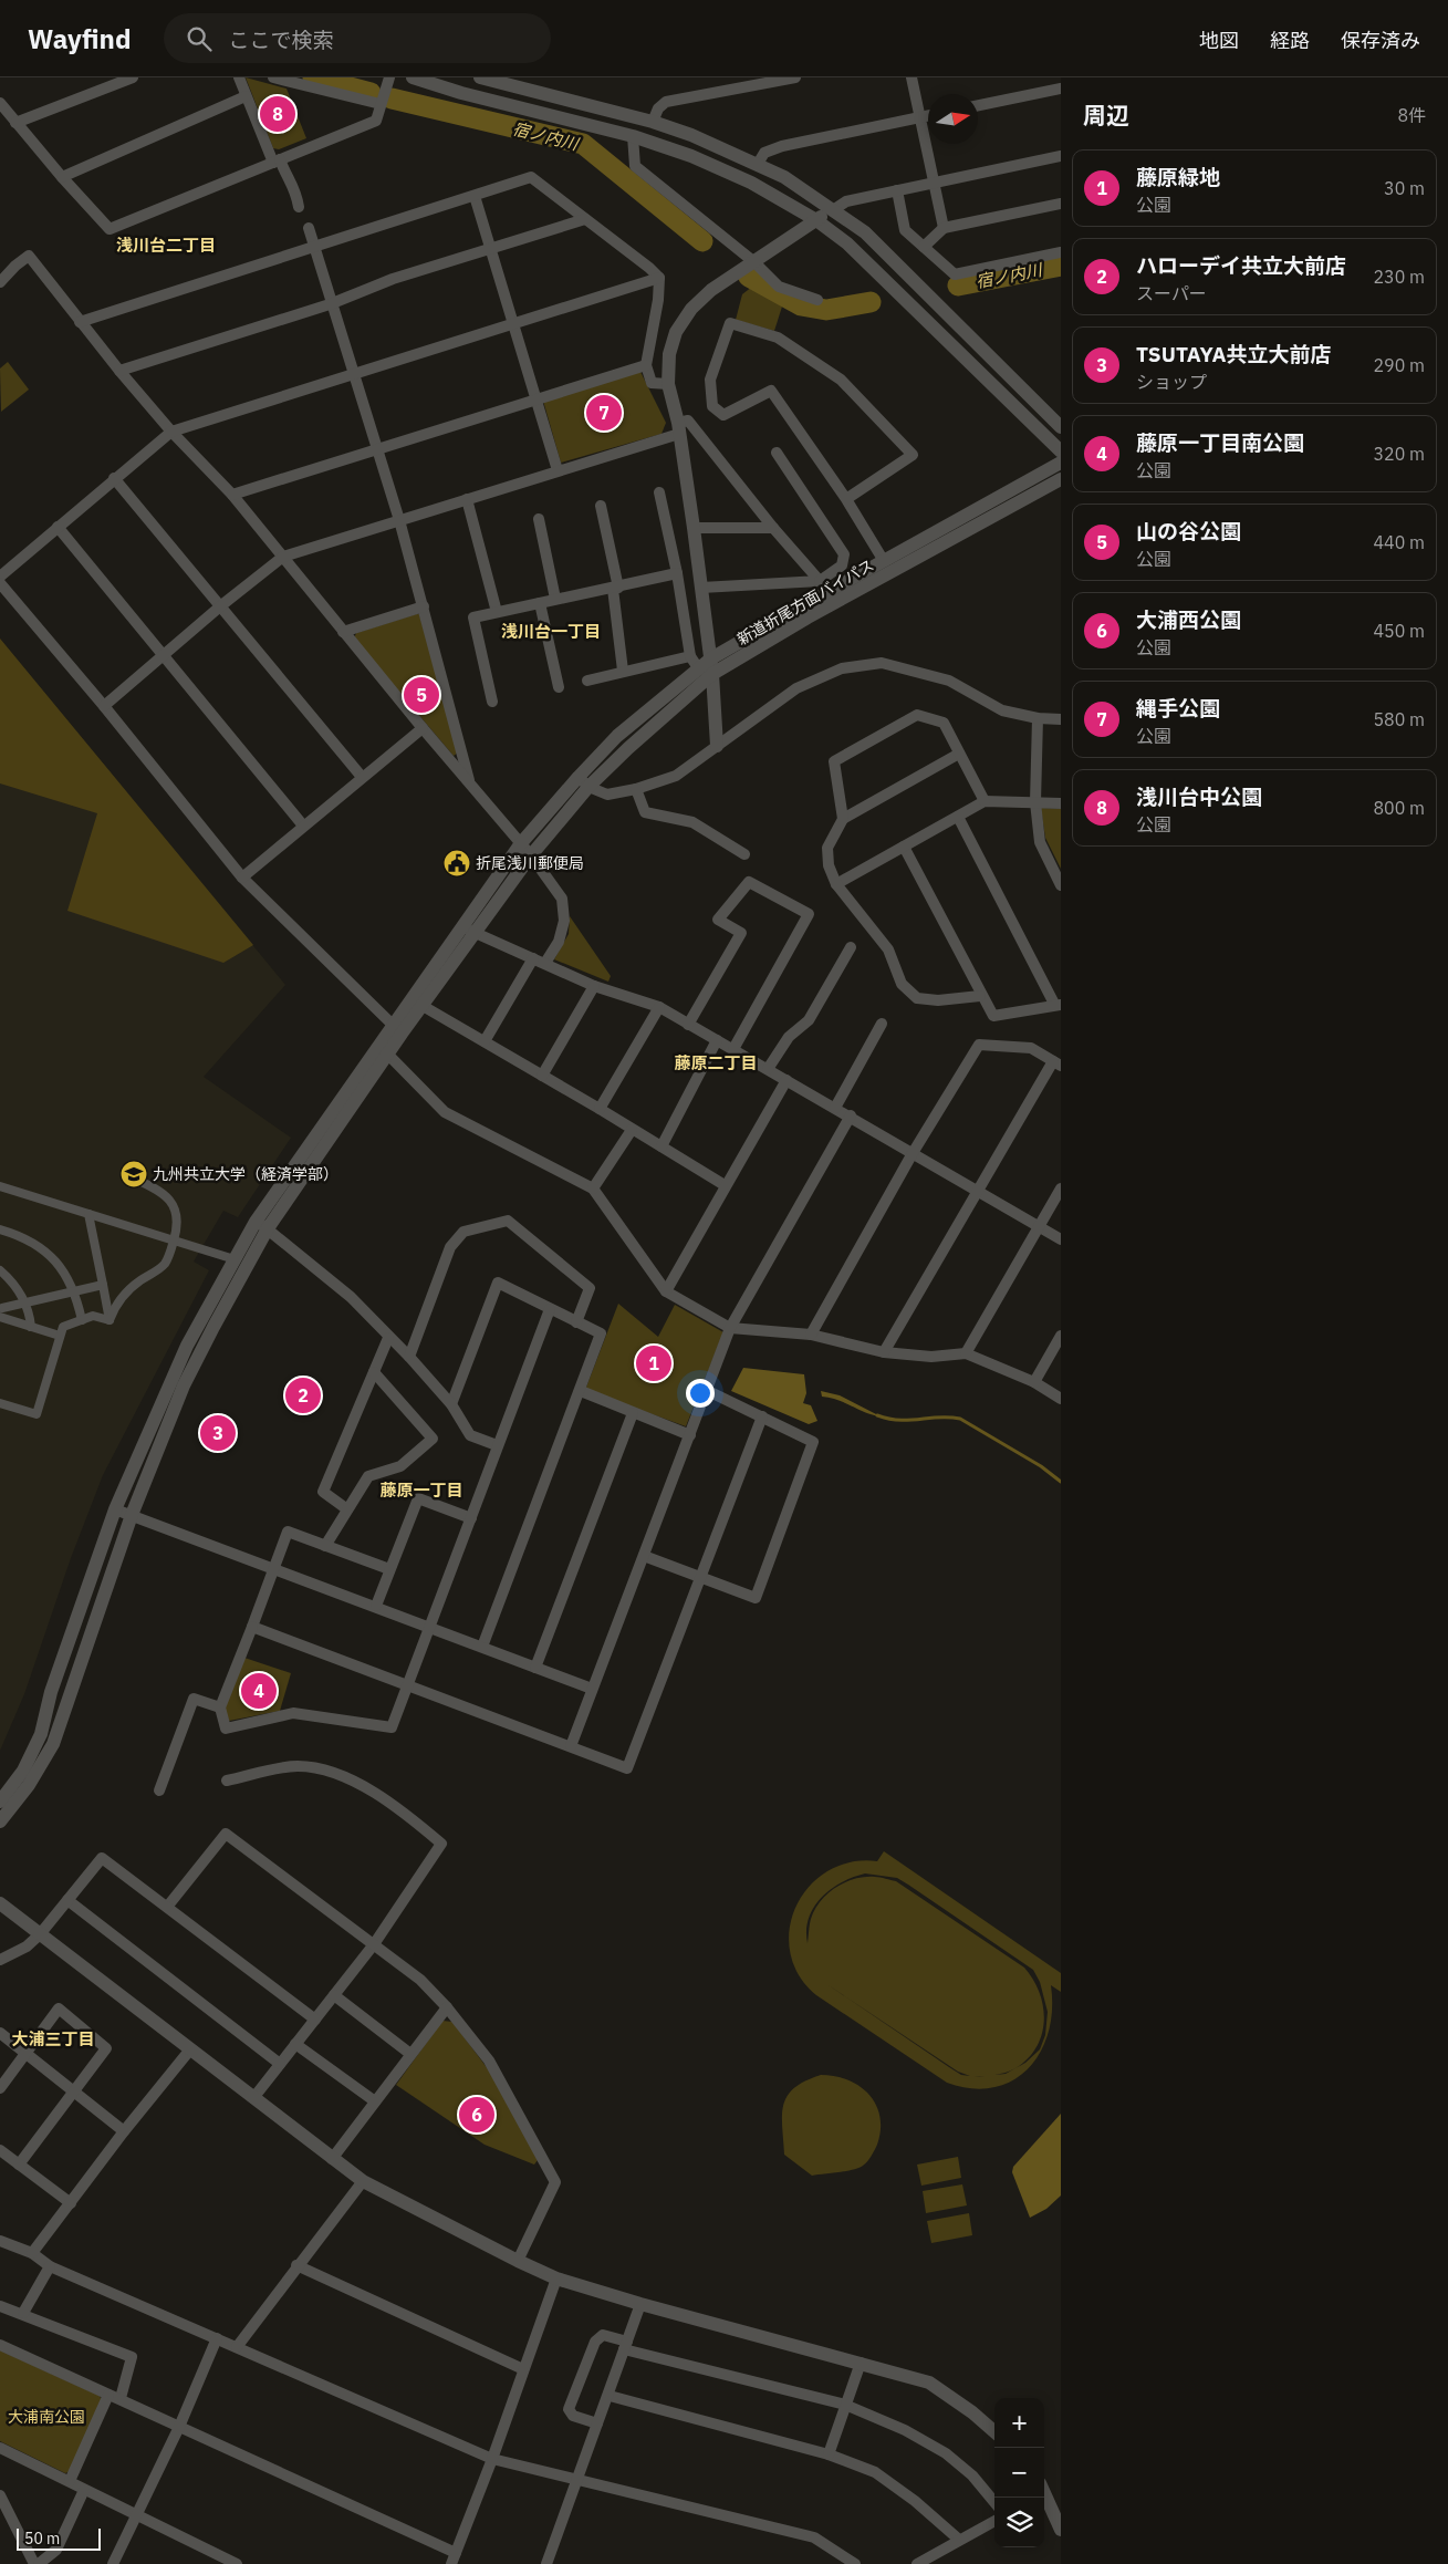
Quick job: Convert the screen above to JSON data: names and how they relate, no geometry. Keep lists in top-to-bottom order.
{
  "streets": {
    "street": ["新道折尾方面バイパス"]
  },
  "districts": [
    "浅川台二丁目",
    "浅川台一丁目",
    "藤原二丁目",
    "藤原一丁目",
    "大浦三丁目"
  ],
  "water": ["宿ノ内川"],
  "parks": ["大浦南公園"],
  "places": {
    "public building": ["折尾浅川郵便局"],
    "school or university": ["九州共立大学（経済学部）"]
  },
  "scale_bar": "50 m",
  "north": "right",
  "page": {
    "header": "Wayfind",
    "search": "ここで検索",
    "nav": ["地図", "経路", "保存済み"],
    "heading": ["周辺", "8件"],
    "pins": [
      "8",
      "7",
      "5",
      "1",
      "2",
      "3",
      "4",
      "6"
    ],
    "list": [
      {
        "mark": "1",
        "name": "藤原緑地",
        "note": "公園",
        "value": "30 m"
      },
      {
        "mark": "2",
        "name": "ハローデイ共立大前店",
        "note": "スーパー",
        "value": "230 m"
      },
      {
        "mark": "3",
        "name": "TSUTAYA共立大前店",
        "note": "ショップ",
        "value": "290 m"
      },
      {
        "mark": "4",
        "name": "藤原一丁目南公園",
        "note": "公園",
        "value": "320 m"
      },
      {
        "mark": "5",
        "name": "山の谷公園",
        "note": "公園",
        "value": "440 m"
      },
      {
        "mark": "6",
        "name": "大浦西公園",
        "note": "公園",
        "value": "450 m"
      },
      {
        "mark": "7",
        "name": "縄手公園",
        "note": "公園",
        "value": "580 m"
      },
      {
        "mark": "8",
        "name": "浅川台中公園",
        "note": "公園",
        "value": "800 m"
      }
    ],
    "map_buttons": ["+", "−"],
    "scale": "50 m"
  }
}
